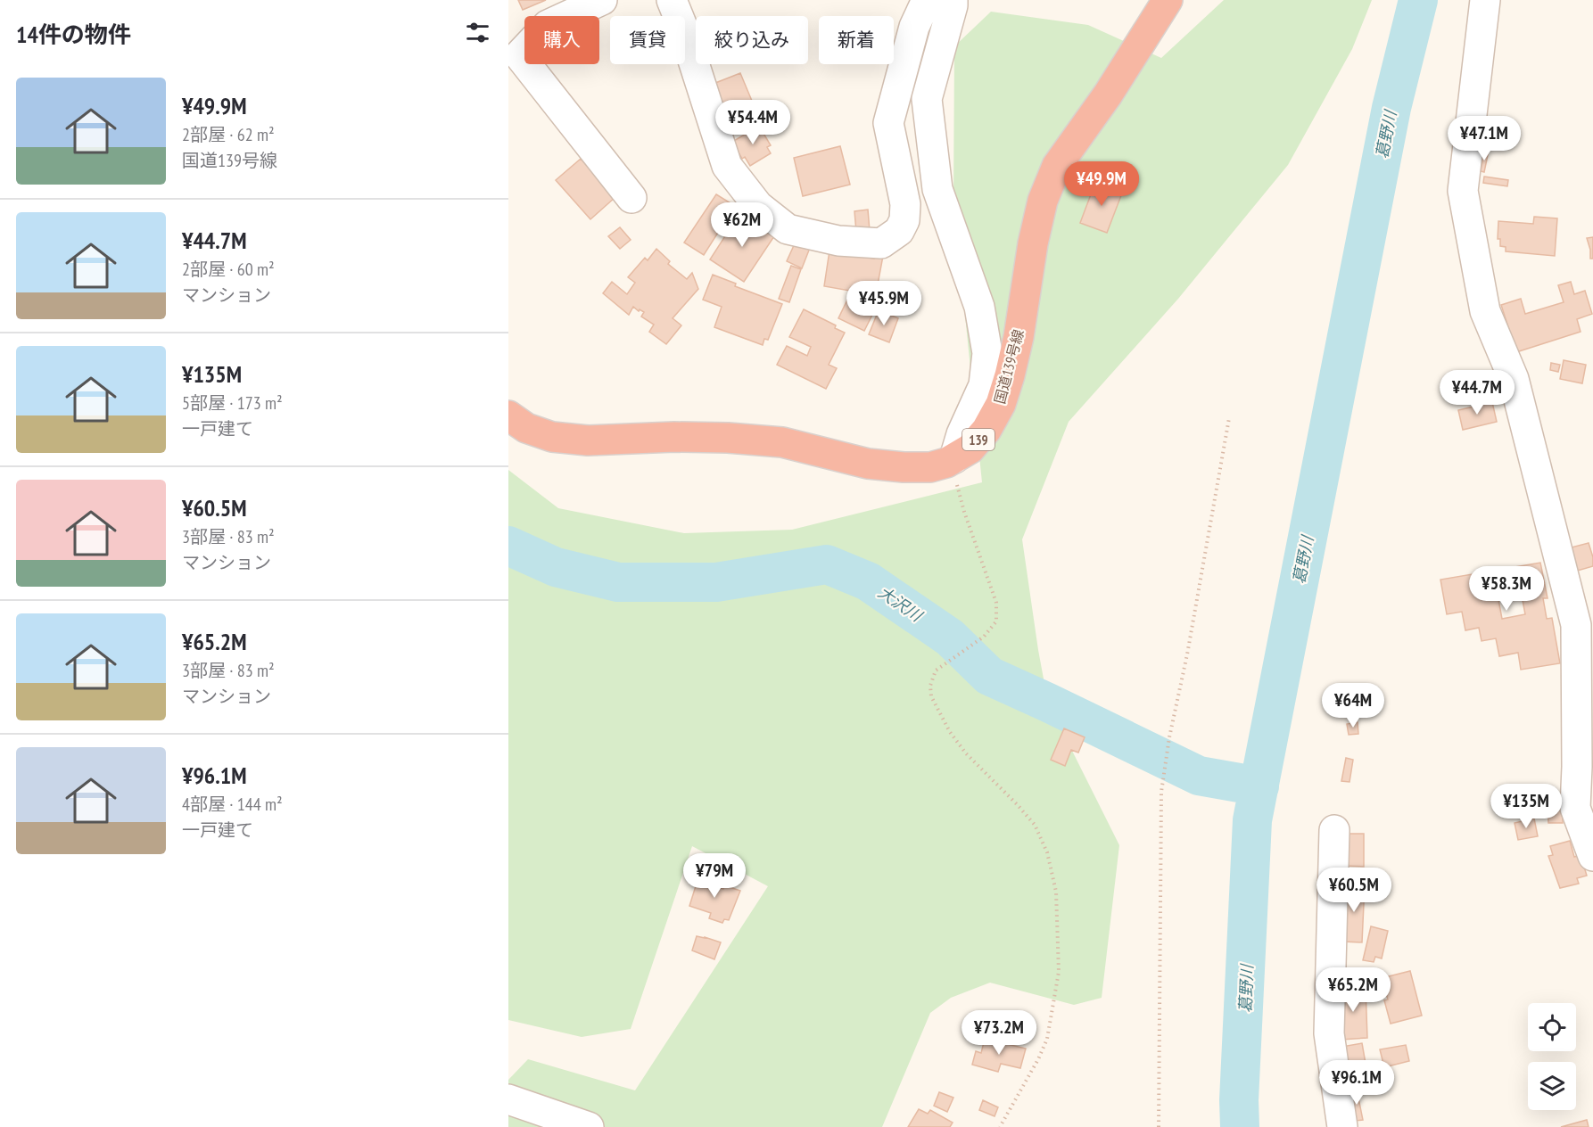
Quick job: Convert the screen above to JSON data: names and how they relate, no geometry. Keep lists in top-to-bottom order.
{
  "streets": {
    "highway": ["国道139号線", "139"]
  },
  "water": ["葛野川", "大沢川"],
  "page": {
    "heading": "14件の物件",
    "chip": [
      "購入",
      "賃貸",
      "絞り込み",
      "新着"
    ],
    "list": [
      {
        "name": "¥49.9M",
        "note": "2部屋 · 62 m² · 国道139号線"
      },
      {
        "name": "¥44.7M",
        "note": "2部屋 · 60 m² · マンション"
      },
      {
        "name": "¥135M",
        "note": "5部屋 · 173 m² · 一戸建て"
      },
      {
        "name": "¥60.5M",
        "note": "3部屋 · 83 m² · マンション"
      },
      {
        "name": "¥65.2M",
        "note": "3部屋 · 83 m² · マンション"
      },
      {
        "name": "¥96.1M",
        "note": "4部屋 · 144 m² · 一戸建て"
      }
    ],
    "price": [
      "¥54.4M",
      "¥47.1M",
      "¥49.9M",
      "¥62M",
      "¥45.9M",
      "¥44.7M",
      "¥58.3M",
      "¥64M",
      "¥135M",
      "¥79M",
      "¥60.5M",
      "¥65.2M",
      "¥73.2M",
      "¥96.1M"
    ]
  }
}
